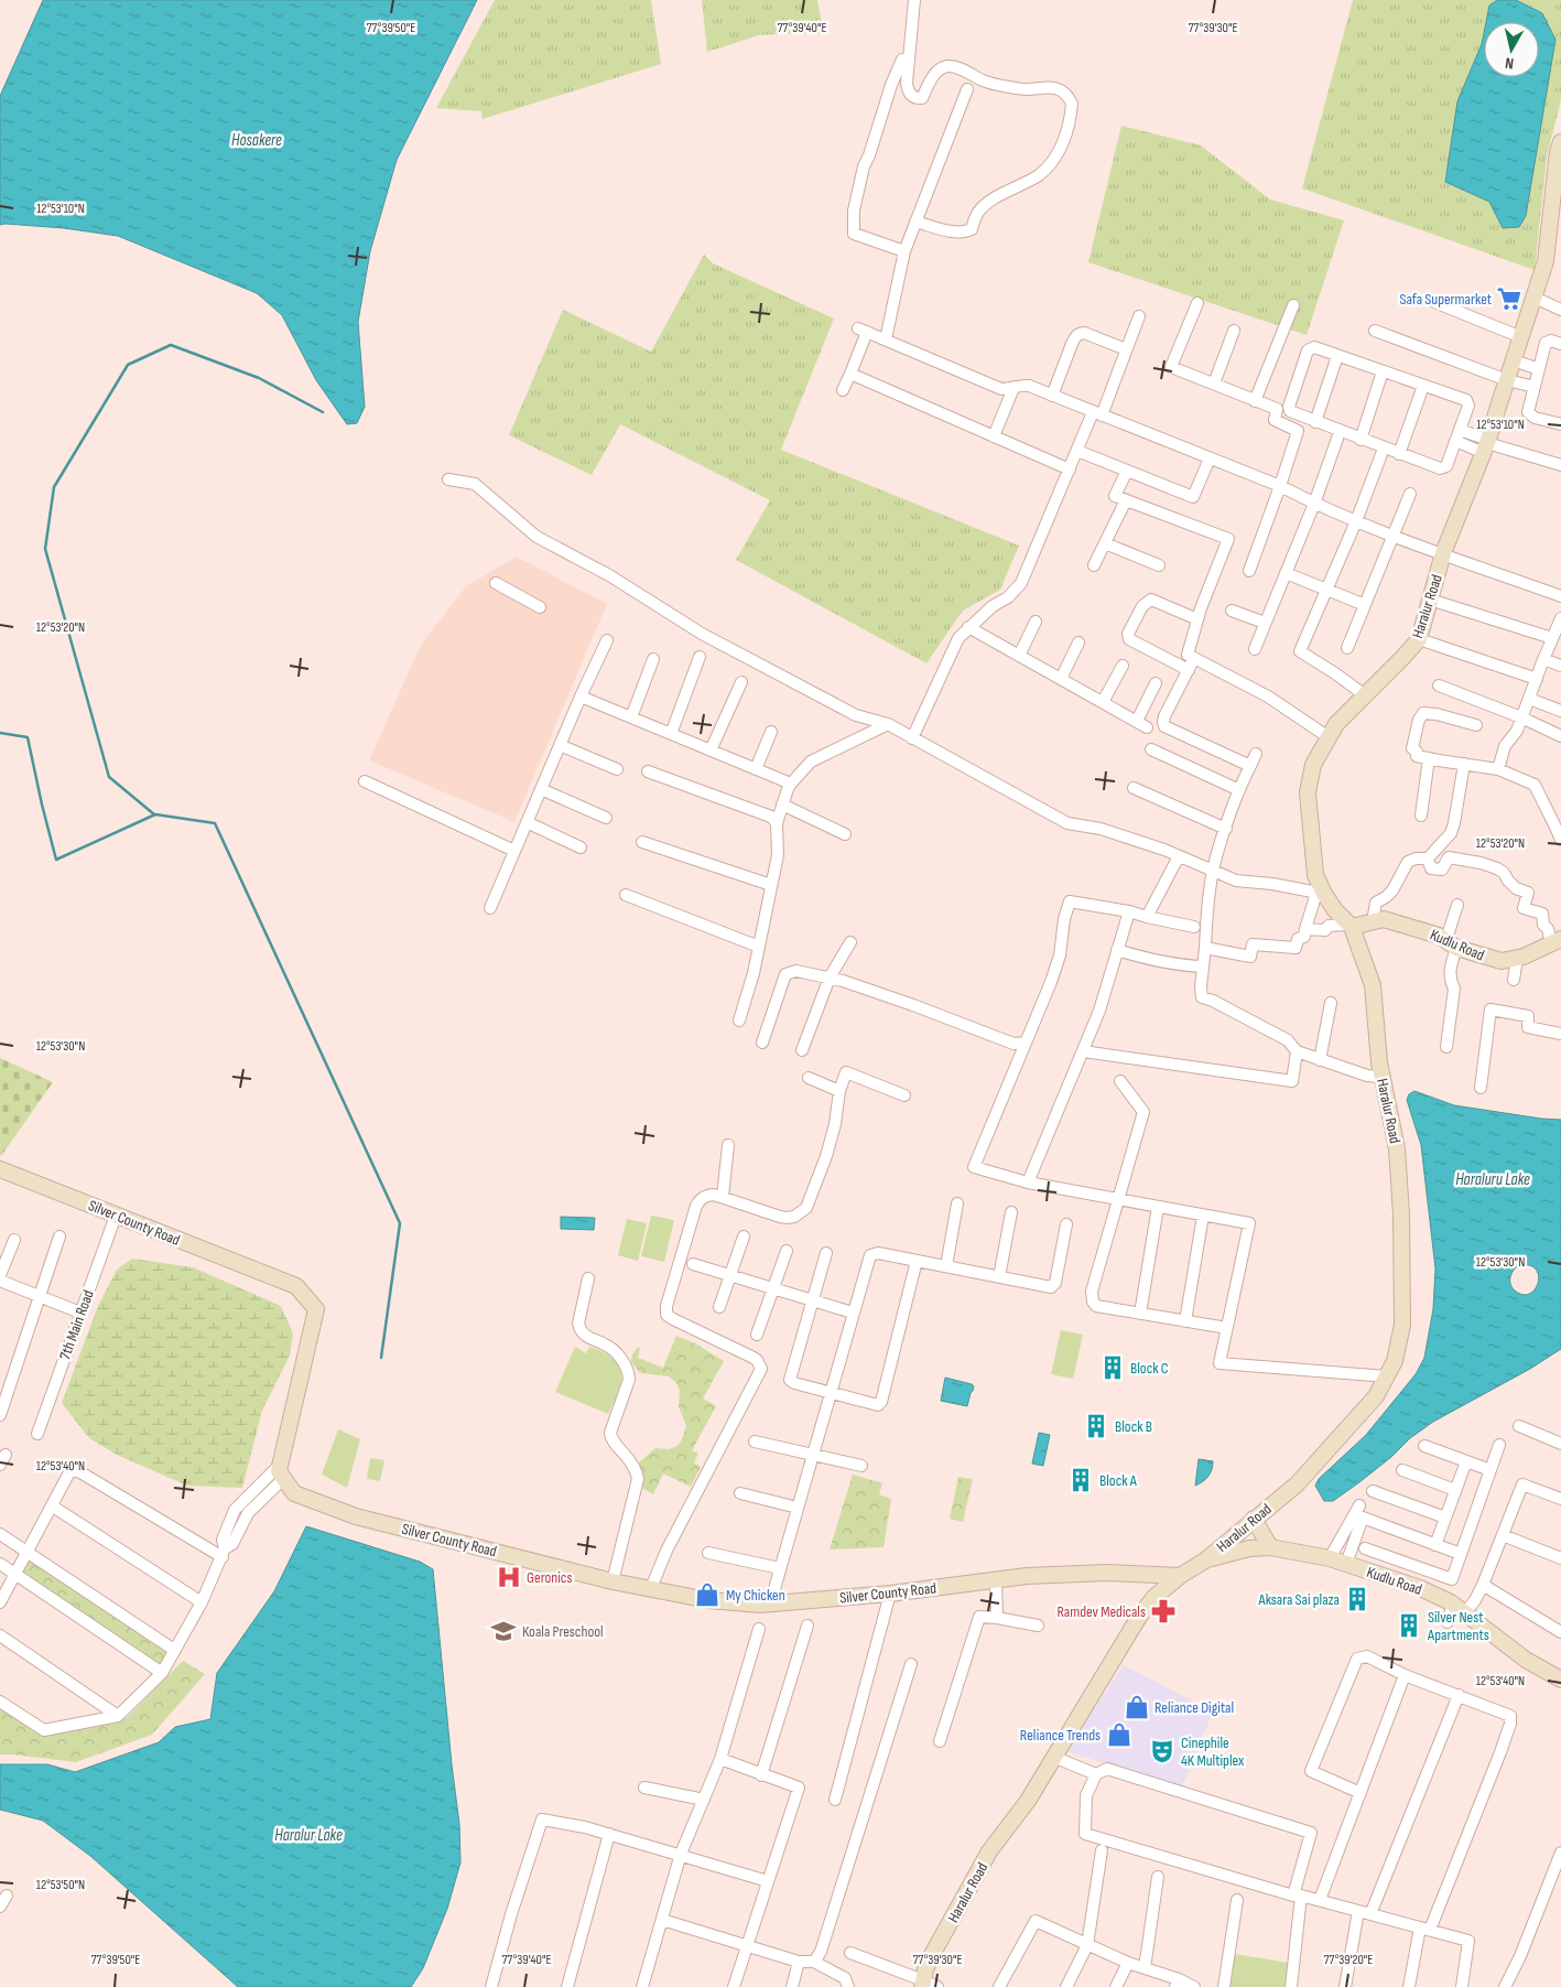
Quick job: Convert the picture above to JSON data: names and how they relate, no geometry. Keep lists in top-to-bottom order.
{
  "streets": {
    "street": [
      "Haralur Road",
      "Kudlu Road",
      "Silver County Road",
      "7th Main Road"
    ]
  },
  "crossings": [
    ["Haralur Road", "Kudlu Road"],
    ["Haralur Road", "Silver County Road"],
    ["Silver County Road", "7th Main Road"]
  ],
  "water": ["Hosakere", "Haraluru Lake", "Haralur Lake"],
  "places": {
    "supermarket": ["Safa Supermarket"],
    "building": [
      "Block C",
      "Block B",
      "Block A",
      "Aksara Sai plaza",
      "Silver Nest Apartments"
    ],
    "hospital": ["Geronics"],
    "shop": ["My Chicken", "Reliance Digital", "Reliance Trends"],
    "pharmacy": ["Ramdev Medicals"],
    "school or university": ["Koala Preschool"],
    "theatre": ["Cinephile 4K Multiplex"]
  },
  "north": "bottom",
  "coordinates": [
    "77°39'50\"E",
    "77°39'40\"E",
    "77°39'30\"E",
    "12°53'10\"N",
    "12°53'20\"N",
    "12°53'30\"N",
    "12°53'40\"N",
    "12°53'50\"N",
    "77°39'20\"E"
  ]
}
